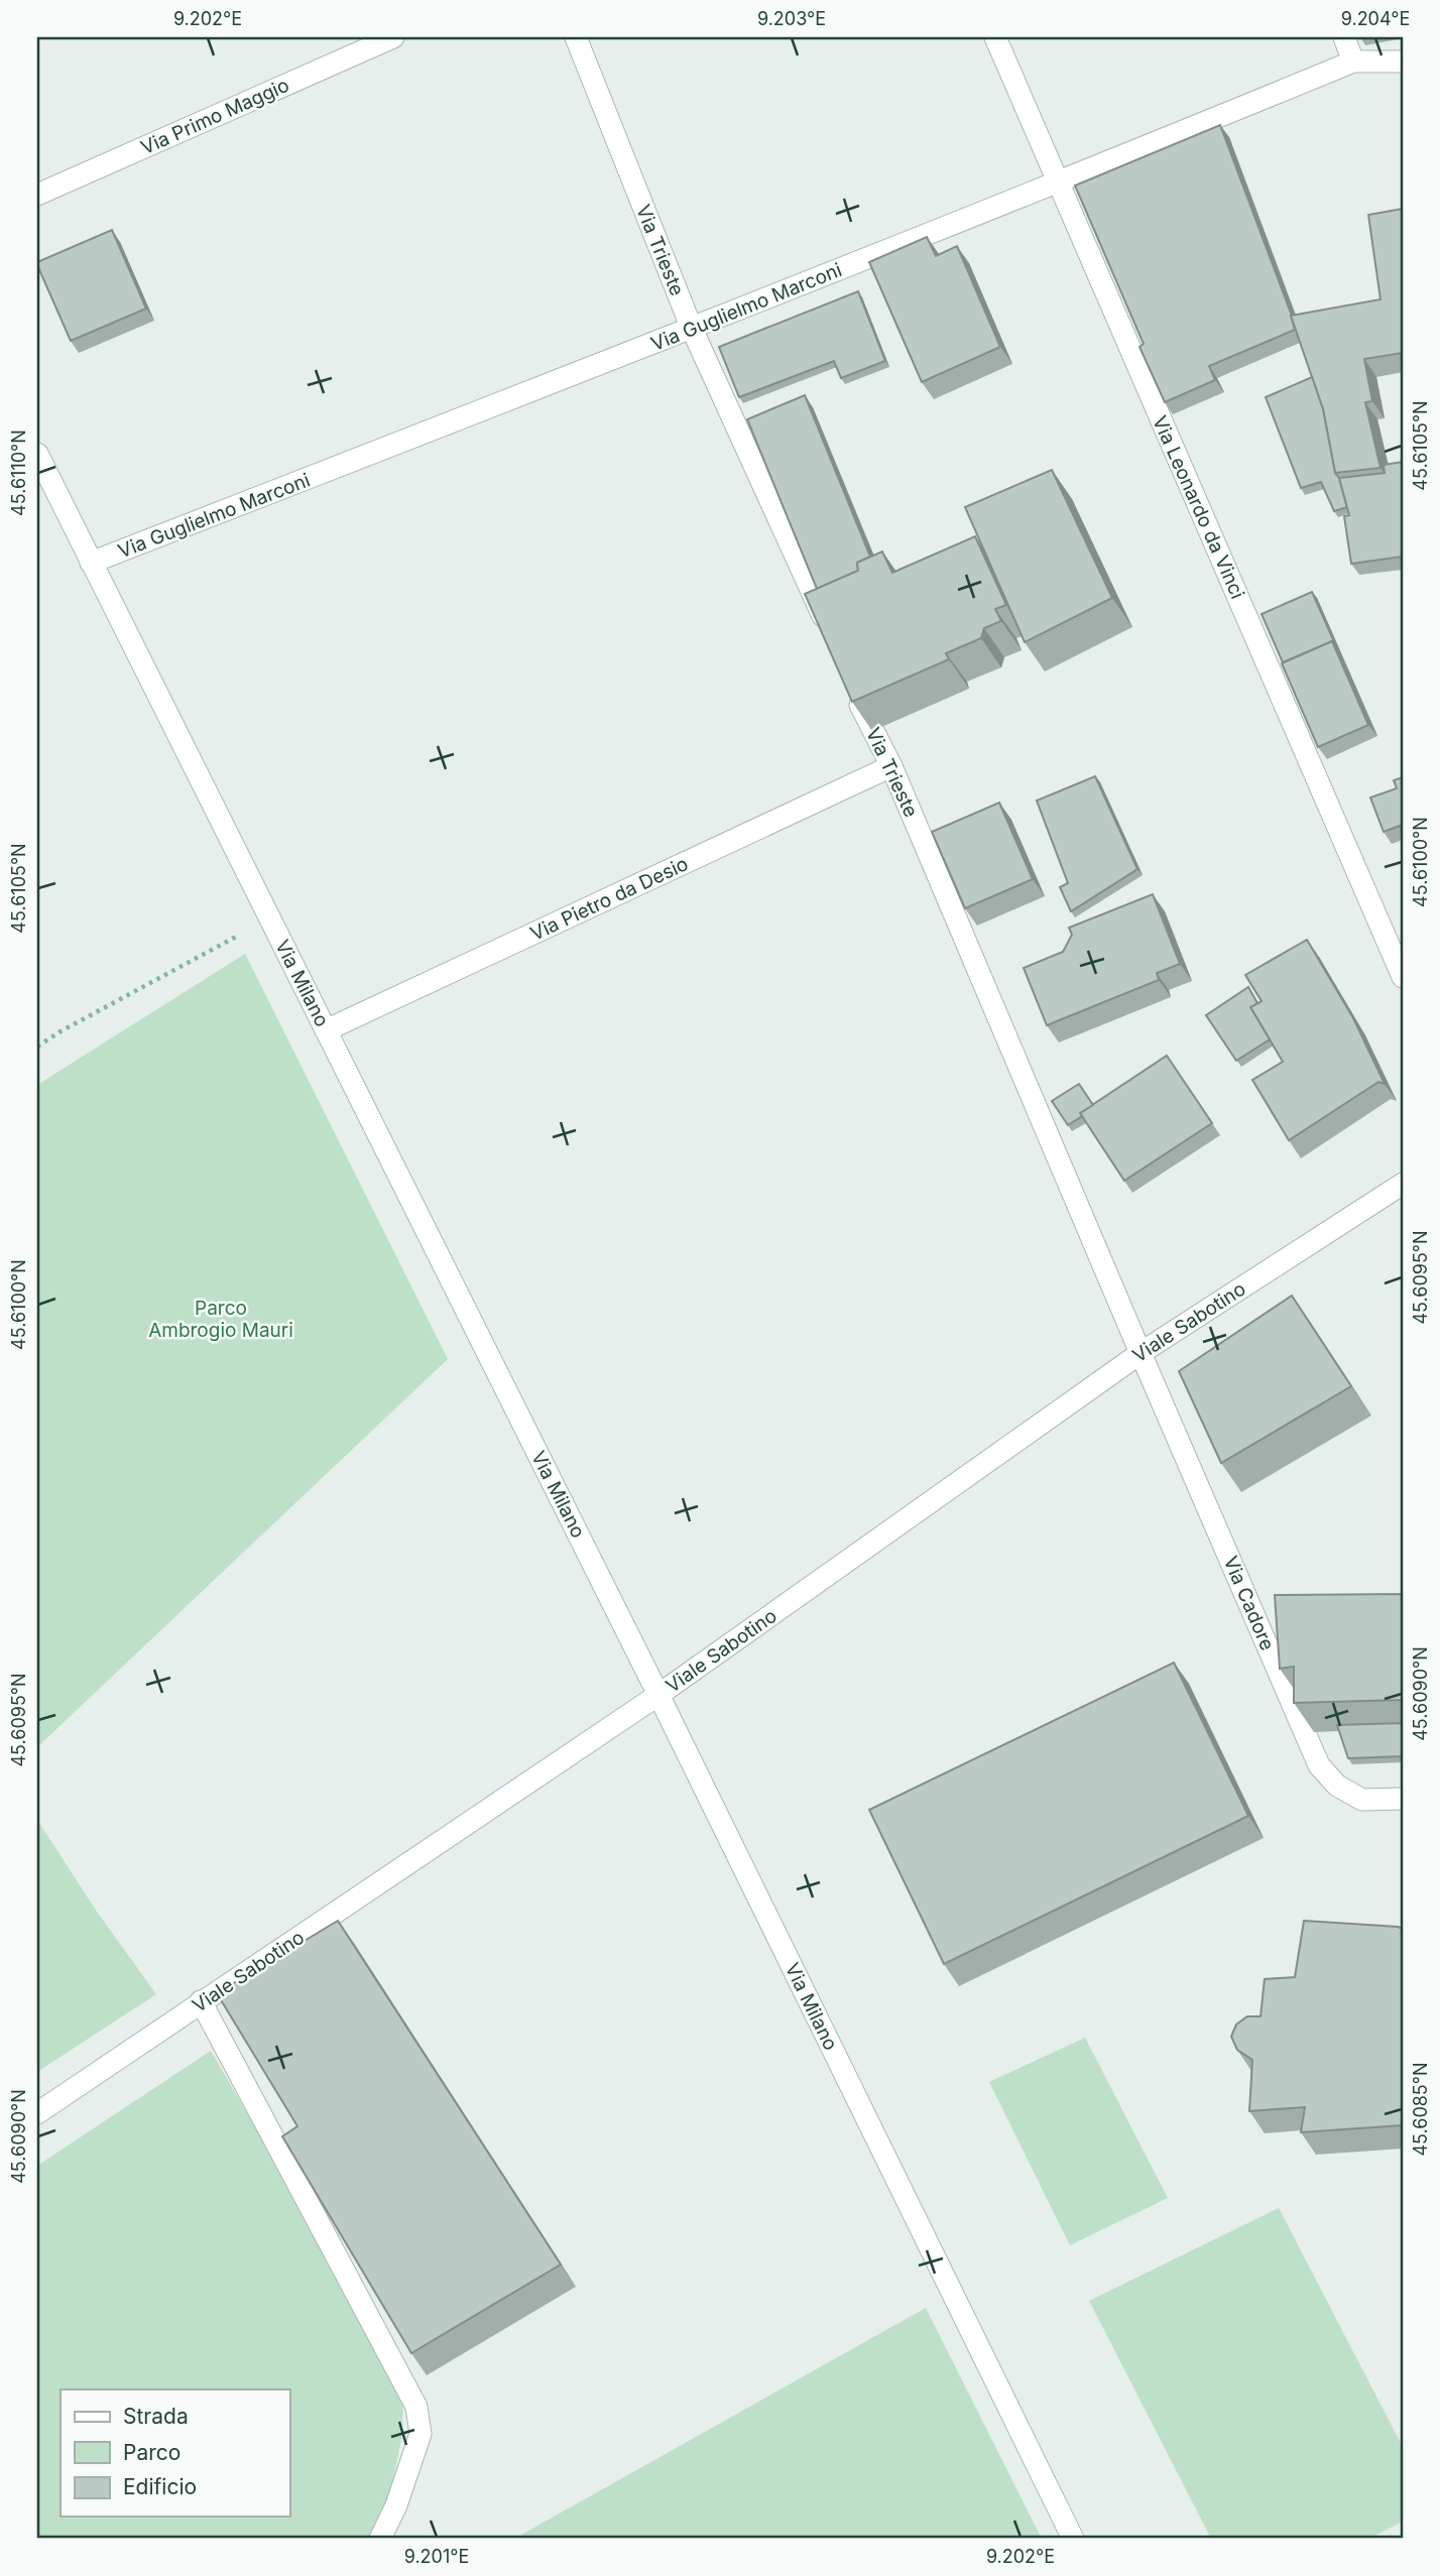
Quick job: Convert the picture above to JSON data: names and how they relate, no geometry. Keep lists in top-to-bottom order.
{
  "streets": {
    "street": [
      "Via Primo Maggio",
      "Via Trieste",
      "Via Guglielmo Marconi",
      "Via Leonardo da Vinci",
      "Via Pietro da Desio",
      "Via Milano",
      "Viale Sabotino",
      "Via Cadore"
    ]
  },
  "crossings": [
    ["Via Trieste", "Via Guglielmo Marconi"],
    ["Via Trieste", "Via Pietro da Desio"],
    ["Via Trieste", "Viale Sabotino"],
    ["Via Trieste", "Via Cadore"],
    ["Via Guglielmo Marconi", "Via Leonardo da Vinci"],
    ["Via Guglielmo Marconi", "Via Milano"],
    ["Via Pietro da Desio", "Via Milano"],
    ["Via Milano", "Viale Sabotino"],
    ["Viale Sabotino", "Via Cadore"]
  ],
  "parks": ["Parco Ambrogio Mauri"],
  "legend": ["Strada", "Parco", "Edificio"],
  "coordinates": [
    "9.202°E",
    "9.203°E",
    "9.204°E",
    "45.6105°N",
    "45.6110°N",
    "45.6100°N",
    "45.6095°N",
    "45.6090°N",
    "45.6085°N",
    "9.201°E"
  ]
}
